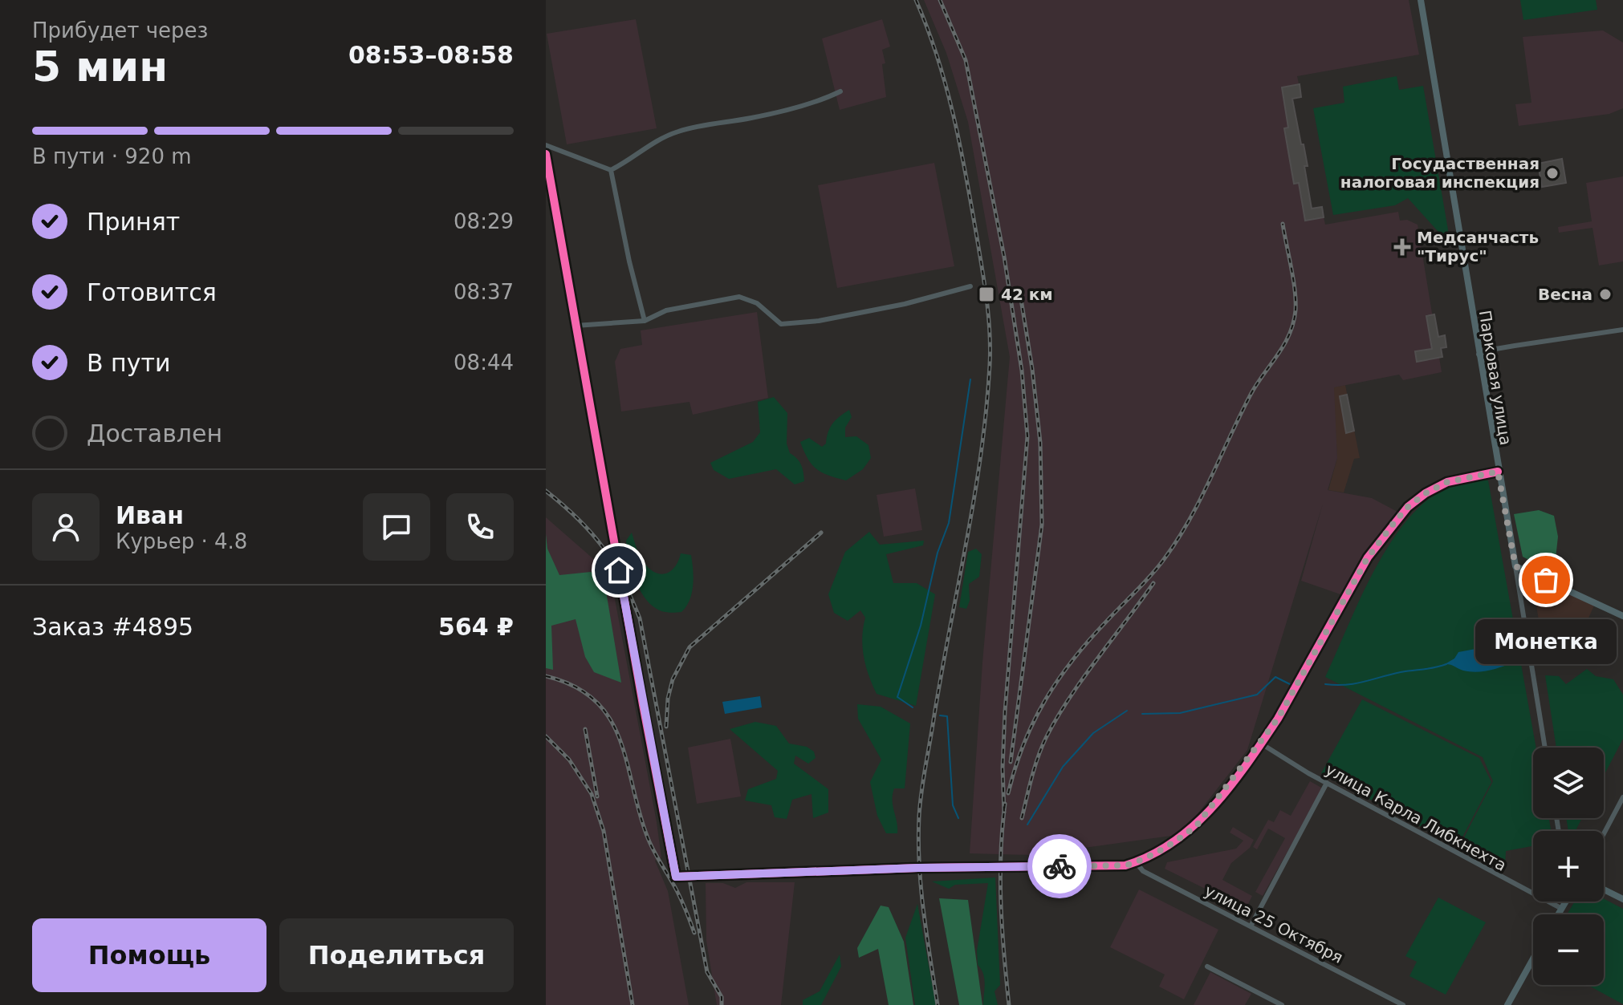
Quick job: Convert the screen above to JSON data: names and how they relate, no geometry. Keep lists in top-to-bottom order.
{
  "streets": {
    "main road": ["Парковая улица"],
    "street": ["улица Карла Либкнехта", "улица 25 Октября"]
  },
  "places": {
    "other": ["Госудаственная налоговая инспекция", "Весна", "Монетка"],
    "health": ["Медсанчасть \"Тирус\""],
    "transit": ["42 км"]
  },
  "page": {
    "heading": ["5 мин", "Прибудет через", "08:53–08:58"],
    "panel": [
      "Иван",
      "Курьер · 4.8",
      "Заказ #4895",
      "564 ₽"
    ],
    "bar": "В пути · 920 m",
    "list": [
      ["Принят", "08:29"],
      ["Готовится", "08:37"],
      ["В пути", "08:44"],
      "Доставлен"
    ],
    "bubble": "Монетка",
    "map_buttons": ["+", "−"],
    "buttons": ["Помощь", "Поделиться"]
  }
}
